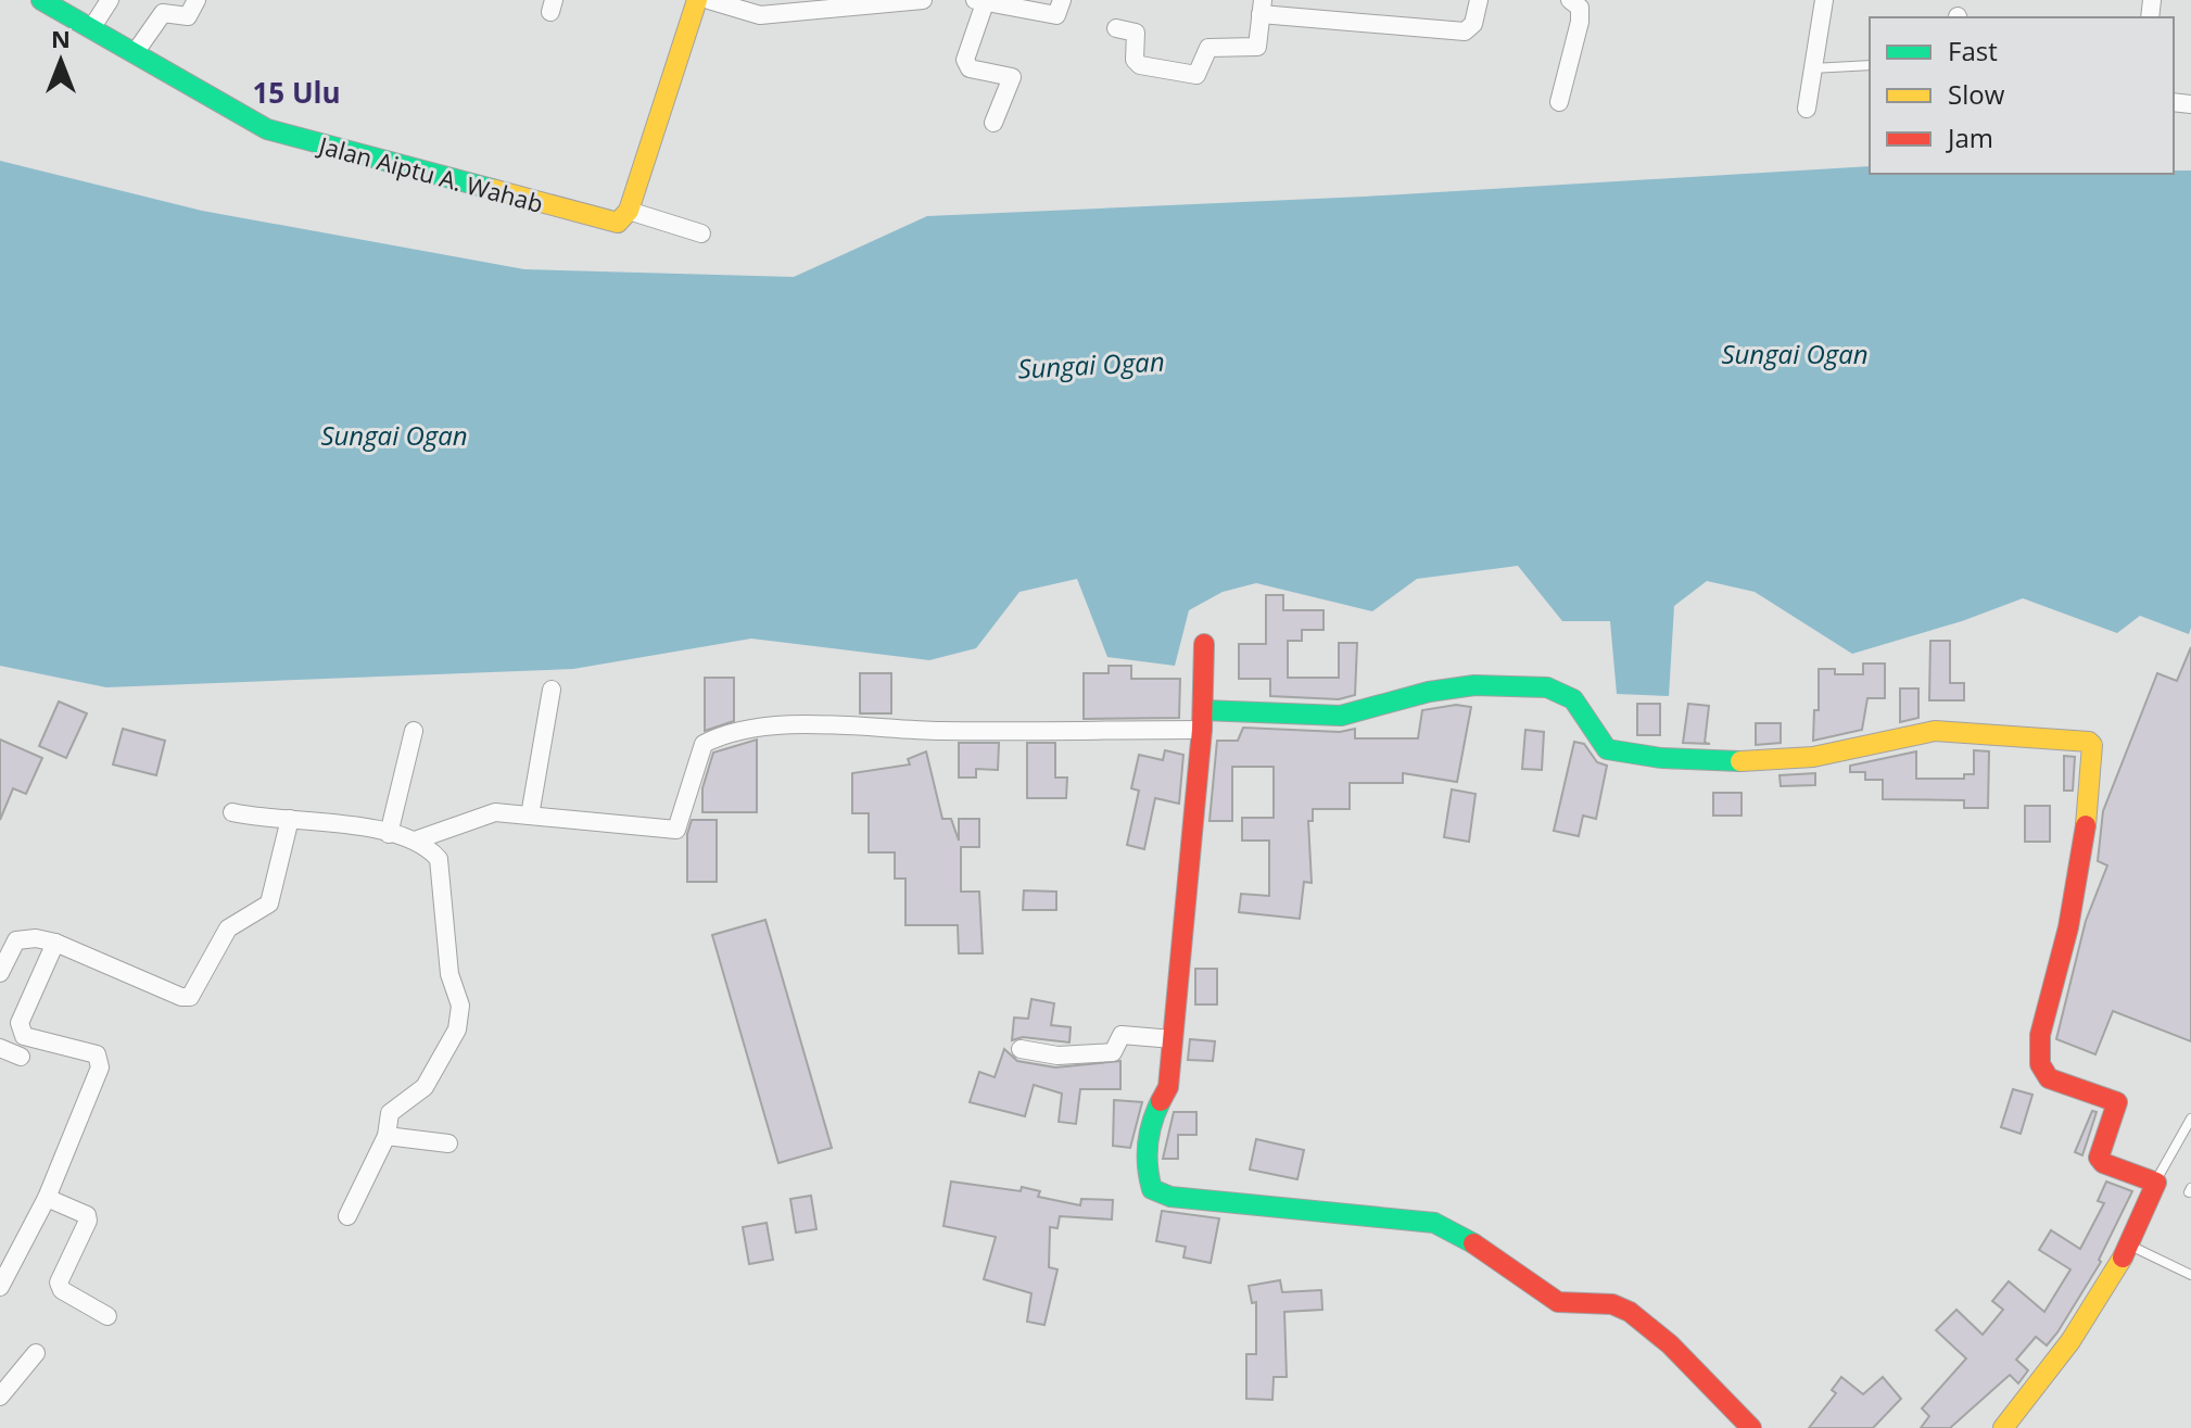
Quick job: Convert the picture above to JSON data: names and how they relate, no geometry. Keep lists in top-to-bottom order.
{
  "streets": {
    "street": ["Jalan Aiptu A. Wahab"]
  },
  "districts": ["15 Ulu"],
  "water": ["Sungai Ogan"],
  "legend": ["Fast", "Slow", "Jam"],
  "north": "top"
}
